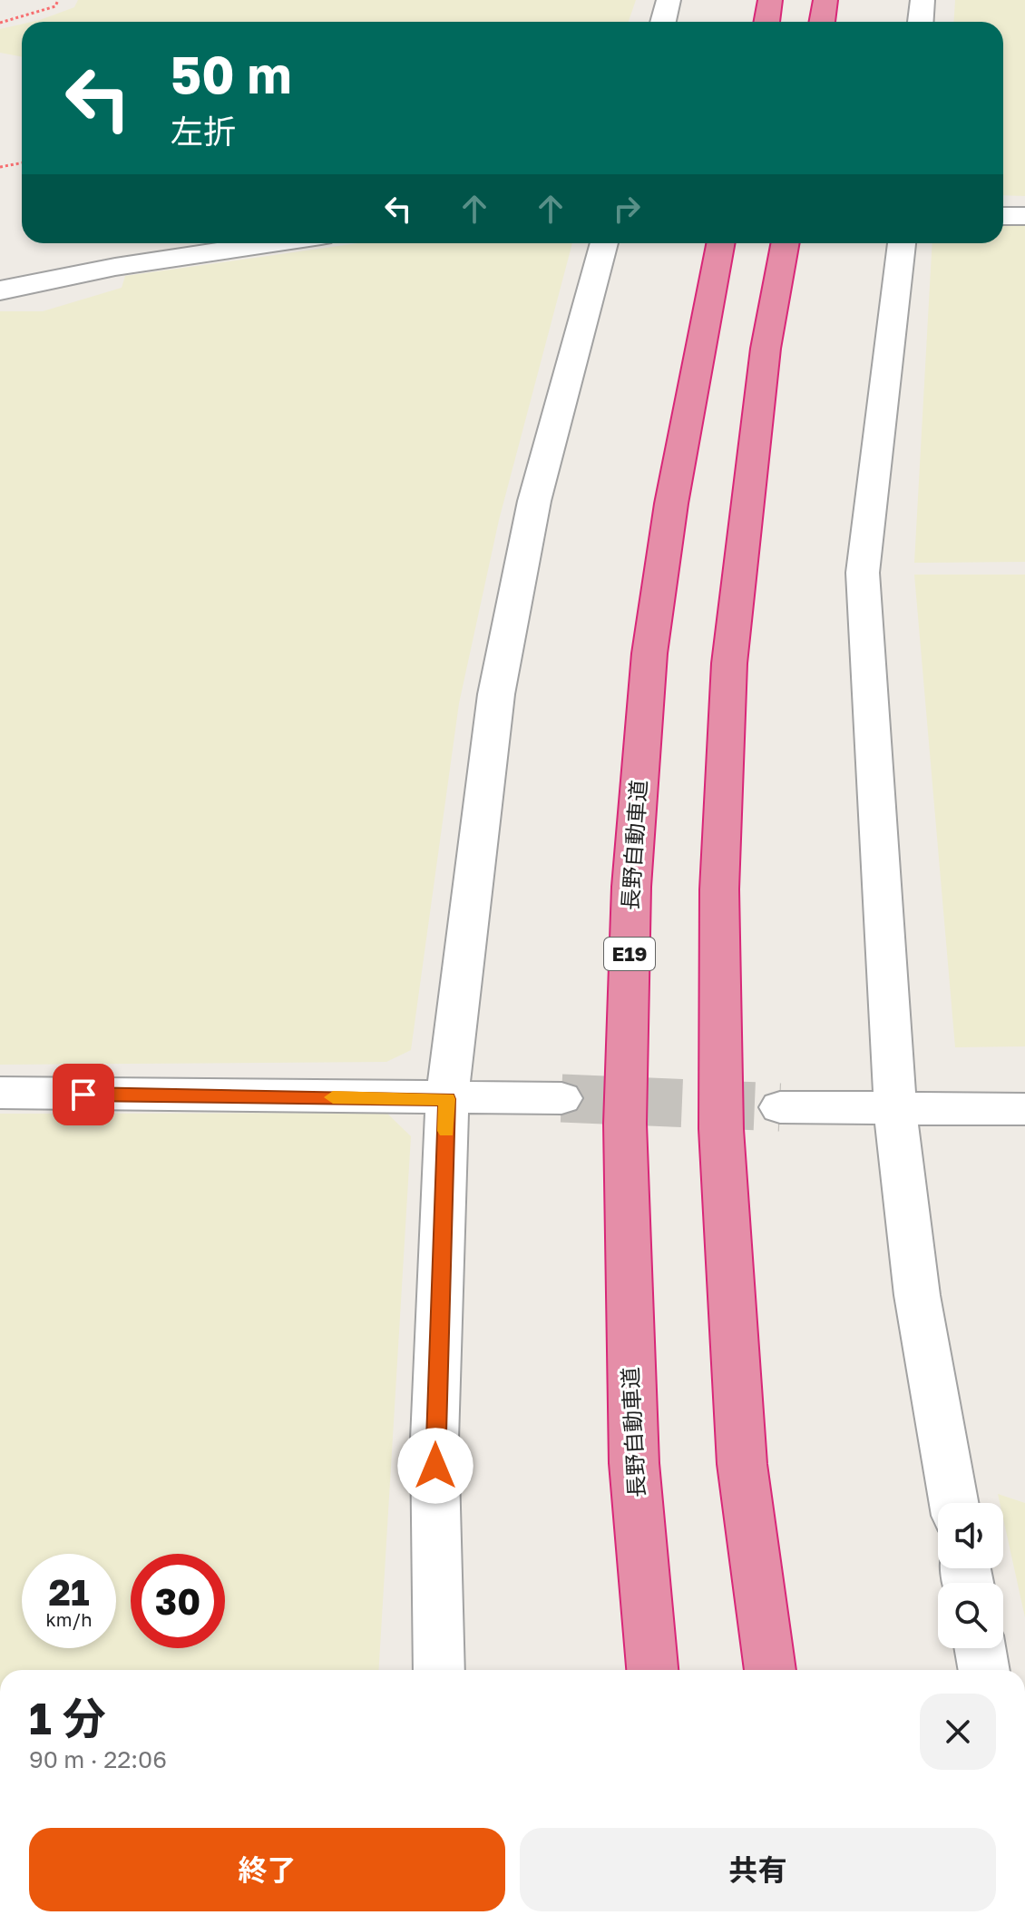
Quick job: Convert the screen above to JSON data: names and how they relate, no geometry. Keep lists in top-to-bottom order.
{
  "streets": {
    "highway": ["長野自動車道", "E19"]
  },
  "page": {
    "turn": ["50 m", "左折"],
    "speed": "21 km/h",
    "limit": "30",
    "heading": ["1 分", "90 m · 22:06"],
    "buttons": ["終了", "共有"]
  }
}
